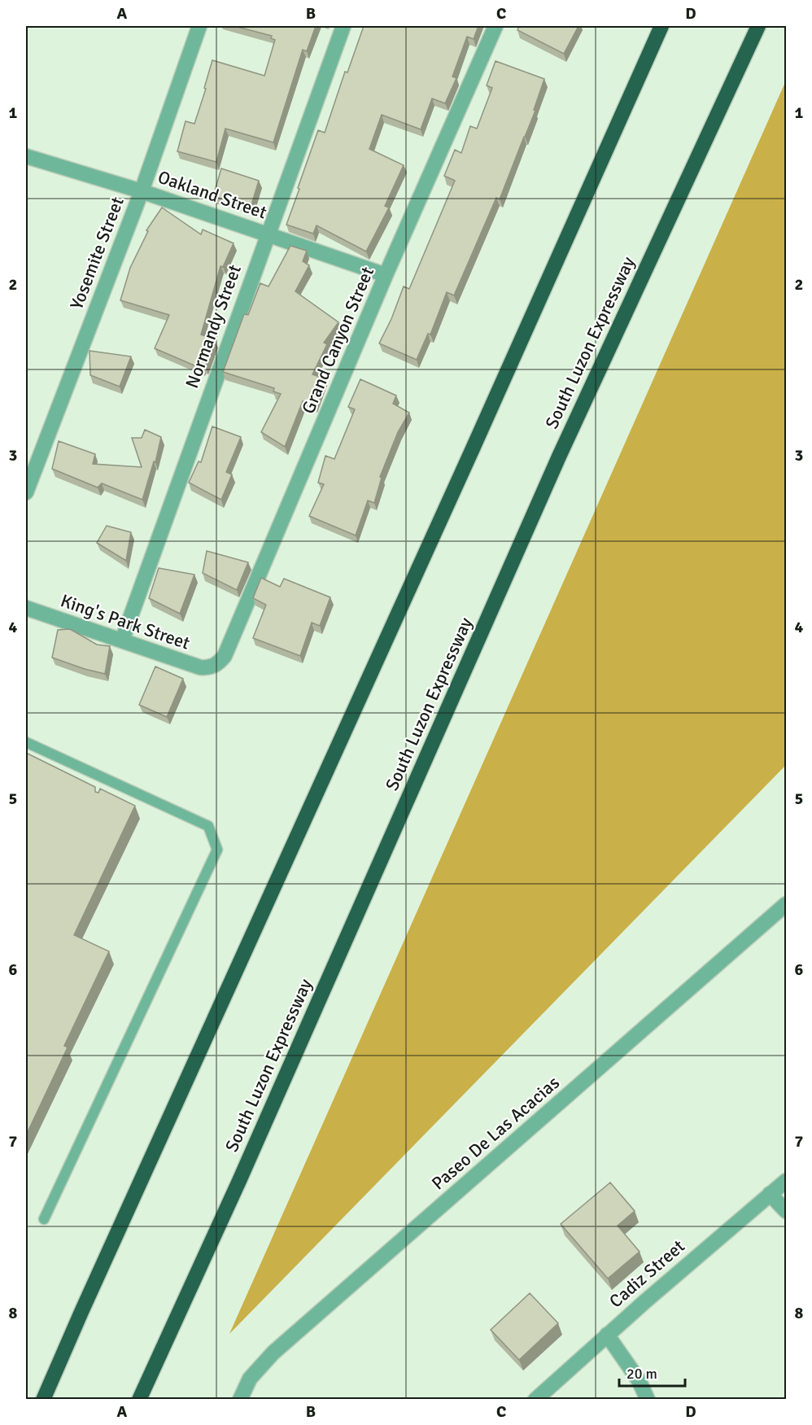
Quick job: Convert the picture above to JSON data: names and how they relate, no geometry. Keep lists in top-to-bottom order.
{
  "streets": {
    "highway": ["South Luzon Expressway"],
    "street": [
      "Oakland Street",
      "Yosemite Street",
      "Normandy Street",
      "Grand Canyon Street",
      "King's Park Street",
      "Paseo De Las Acacias",
      "Cadiz Street"
    ]
  },
  "crossings": [
    ["Oakland Street", "Yosemite Street"],
    ["Oakland Street", "Normandy Street"],
    ["Oakland Street", "Grand Canyon Street"],
    ["Normandy Street", "King's Park Street"],
    ["Grand Canyon Street", "King's Park Street"]
  ],
  "scale_bar": "20 m",
  "grid": {
    "columns": [
      "A",
      "B",
      "C",
      "D"
    ],
    "rows": [
      "1",
      "2",
      "3",
      "4",
      "5",
      "6",
      "7",
      "8"
    ]
  }
}
